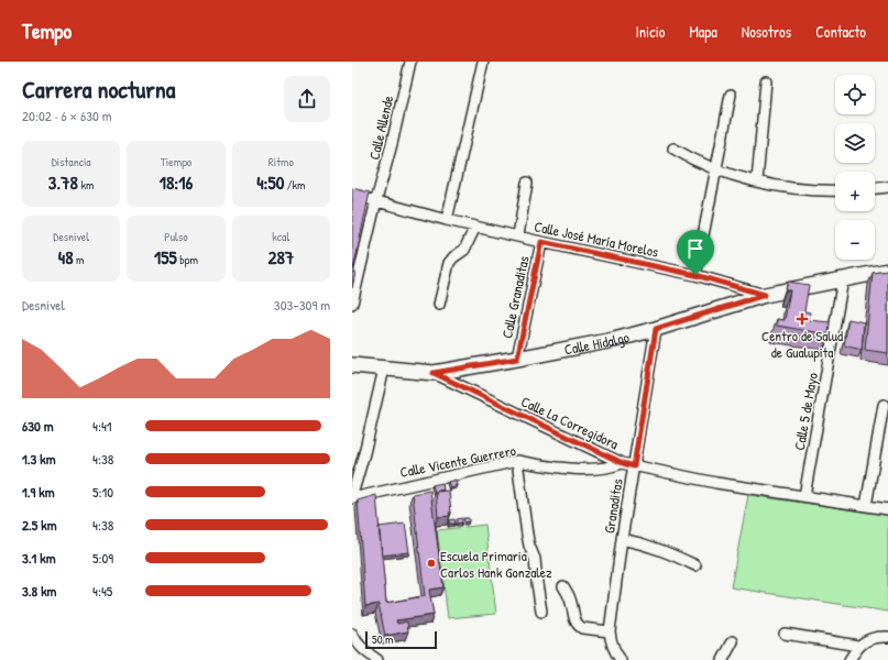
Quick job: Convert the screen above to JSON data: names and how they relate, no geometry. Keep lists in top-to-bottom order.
{
  "streets": {
    "main road": ["Calle Hidalgo"],
    "street": [
      "Calle Allende",
      "Calle José María Morelos",
      "Calle Granaditas",
      "Calle 5 de Mayo",
      "Calle La Corregidora",
      "Calle Vicente Guerrero",
      "Granaditas"
    ]
  },
  "crossings": [
    ["Calle Allende", "Calle José María Morelos"],
    ["Calle José María Morelos", "Calle Granaditas"],
    ["Calle José María Morelos", "Calle Hidalgo"],
    ["Calle Granaditas", "Calle Hidalgo"],
    ["Calle Hidalgo", "Calle 5 de Mayo"],
    ["Calle Hidalgo", "Calle La Corregidora"],
    ["Calle Hidalgo", "Granaditas"],
    ["Calle 5 de Mayo", "Calle La Corregidora"],
    ["Calle La Corregidora", "Calle Vicente Guerrero"],
    ["Calle La Corregidora", "Granaditas"]
  ],
  "places": {
    "health": ["Centro de Salud de Gualupita"],
    "other": ["Escuela Primaria Carlos Hank Gonzalez"]
  },
  "scale_bar": "50 m",
  "page": {
    "header": "Tempo",
    "nav": [
      "Inicio",
      "Mapa",
      "Nosotros",
      "Contacto"
    ],
    "heading": ["Carrera nocturna", "20:02 · 6 × 630 m"],
    "map_buttons": ["+", "−"],
    "stats": [
      ["Distancia", "3.78 km"],
      ["Tiempo", "18:16"],
      ["Ritmo", "4:50 /km"],
      ["Desnivel", "48 m"],
      ["Pulso", "155 bpm"],
      ["kcal", "287"]
    ],
    "chart": ["Desnivel", "303–309 m"],
    "list": [
      {
        "name": "630 m",
        "note": "4:41"
      },
      {
        "name": "1.3 km",
        "note": "4:38"
      },
      {
        "name": "1.9 km",
        "note": "5:10"
      },
      {
        "name": "2.5 km",
        "note": "4:38"
      },
      {
        "name": "3.1 km",
        "note": "5:09"
      },
      {
        "name": "3.8 km",
        "note": "4:45"
      }
    ],
    "scale": "50 m"
  }
}
